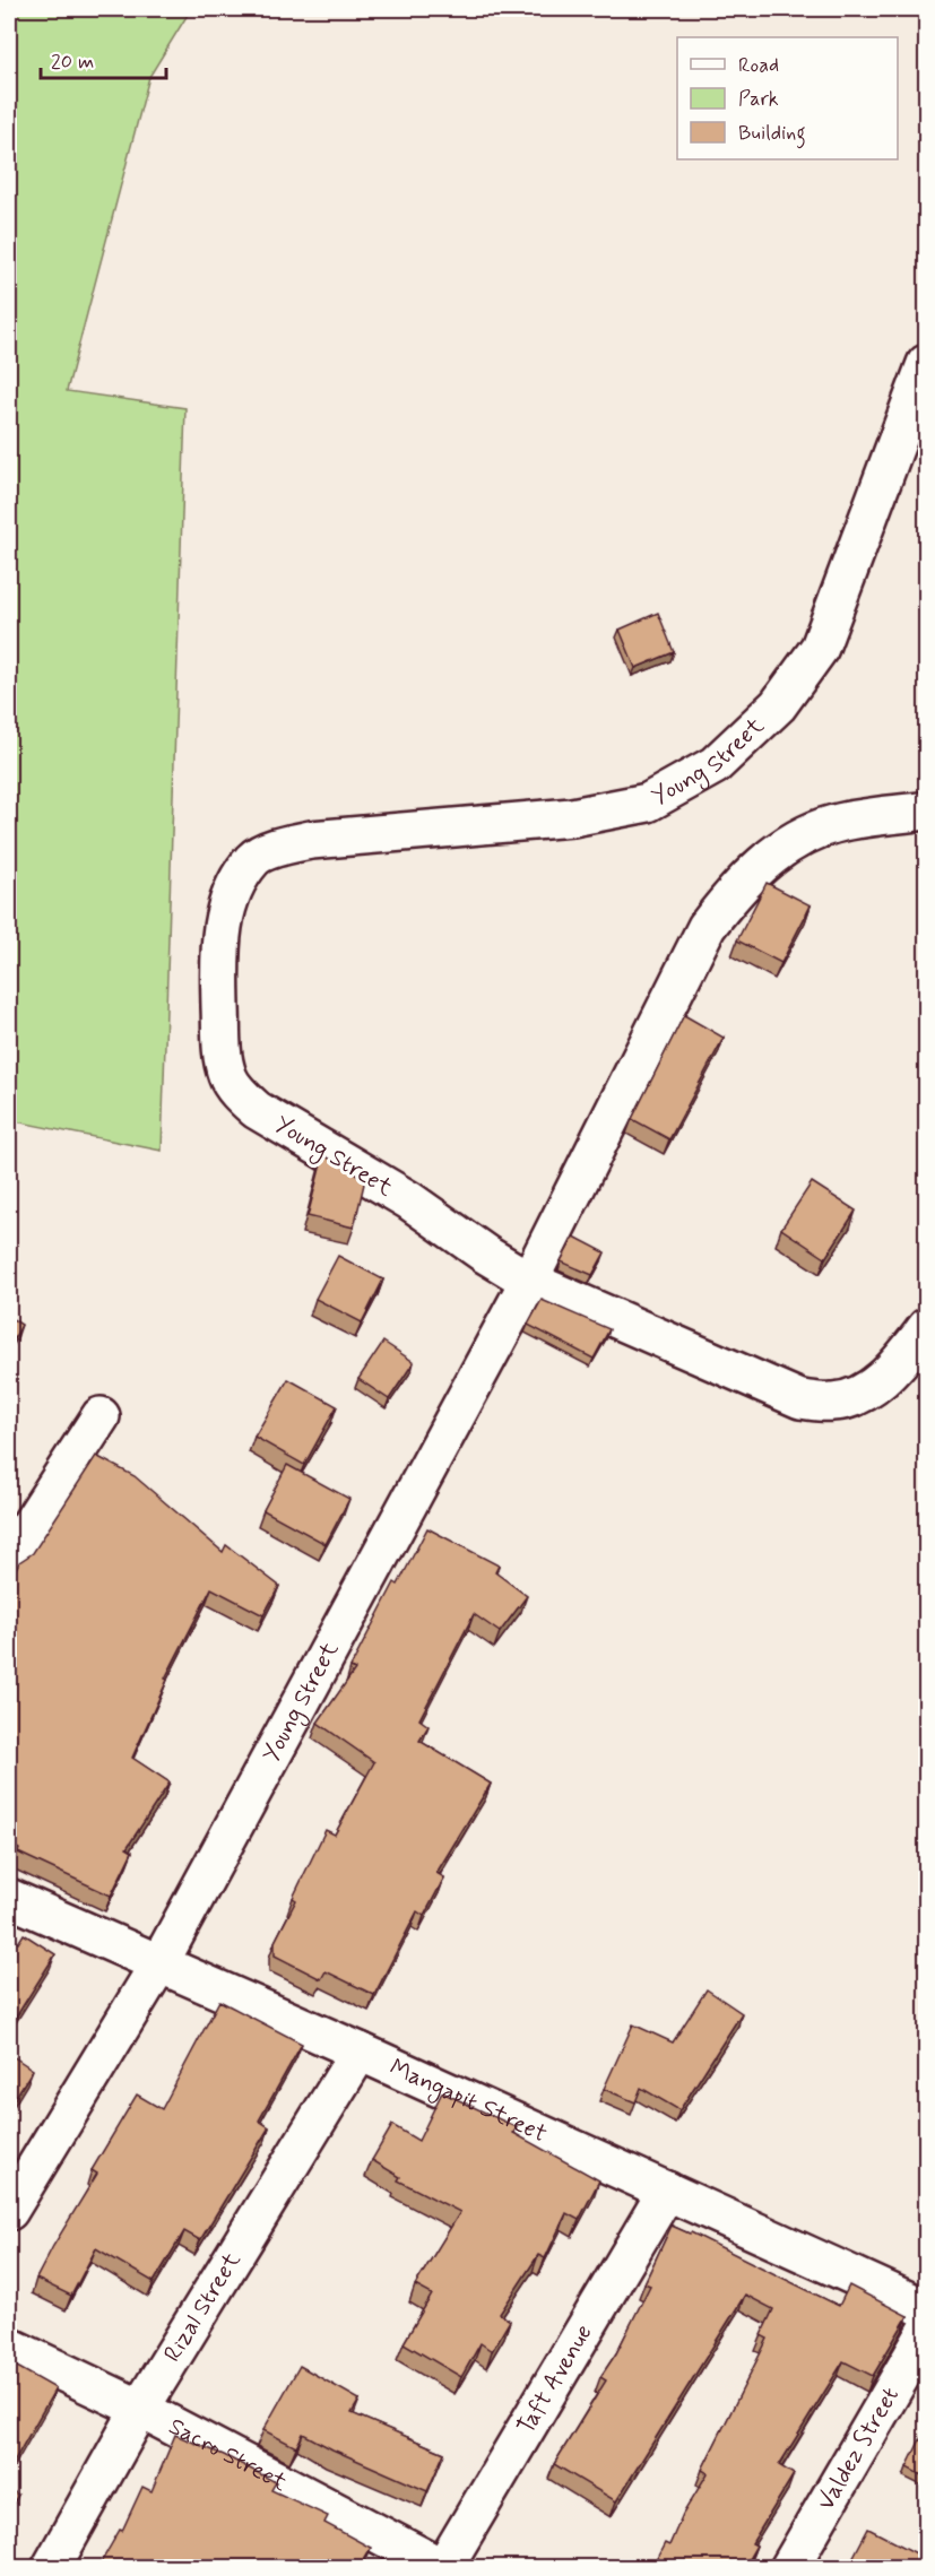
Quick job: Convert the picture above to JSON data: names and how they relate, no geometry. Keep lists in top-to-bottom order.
{
  "streets": {
    "street": [
      "Young Street",
      "Mangapit Street",
      "Rizal Street",
      "Taft Avenue",
      "Valdez Street",
      "Sacro Street"
    ]
  },
  "crossings": [
    ["Young Street", "Mangapit Street"],
    ["Mangapit Street", "Rizal Street"],
    ["Mangapit Street", "Taft Avenue"],
    ["Rizal Street", "Sacro Street"],
    ["Taft Avenue", "Sacro Street"]
  ],
  "legend": ["Road", "Park", "Building"],
  "scale_bar": "20 m"
}
